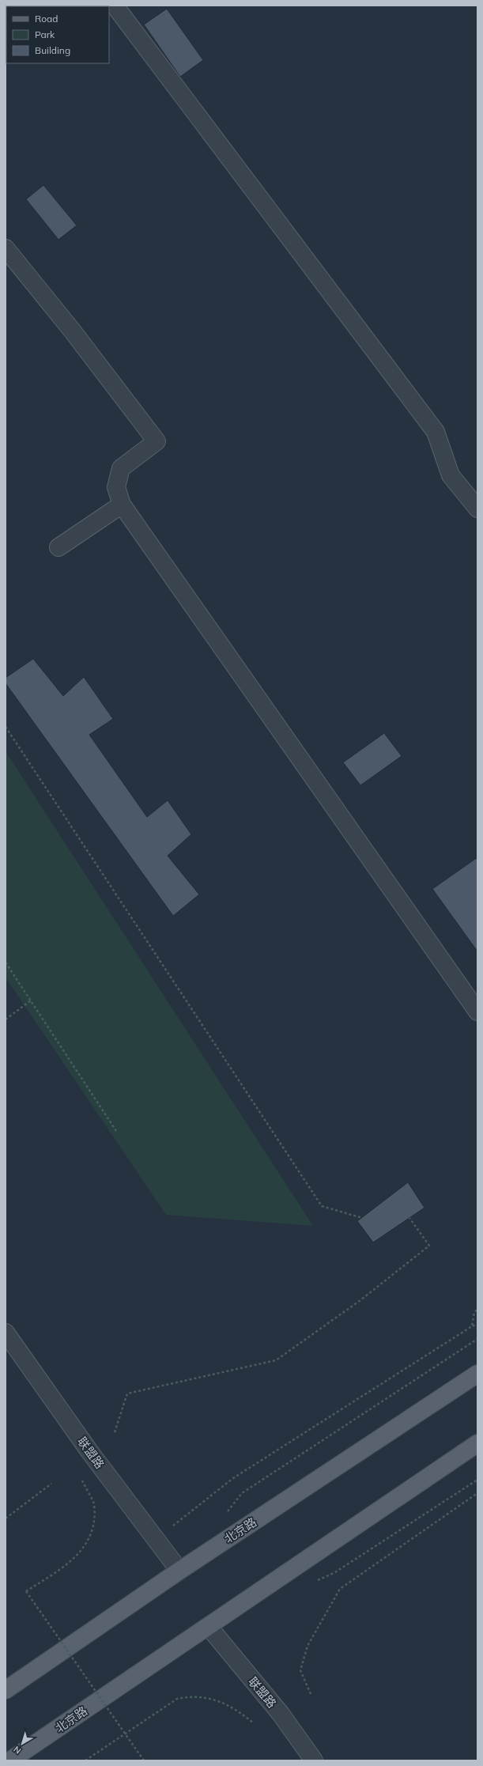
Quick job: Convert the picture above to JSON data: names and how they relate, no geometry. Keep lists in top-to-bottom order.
{
  "streets": {
    "main road": ["北京路"],
    "street": ["联盟路"]
  },
  "crossings": [
    ["联盟路", "北京路"]
  ],
  "legend": ["Road", "Park", "Building"],
  "north": "bottom left"
}
